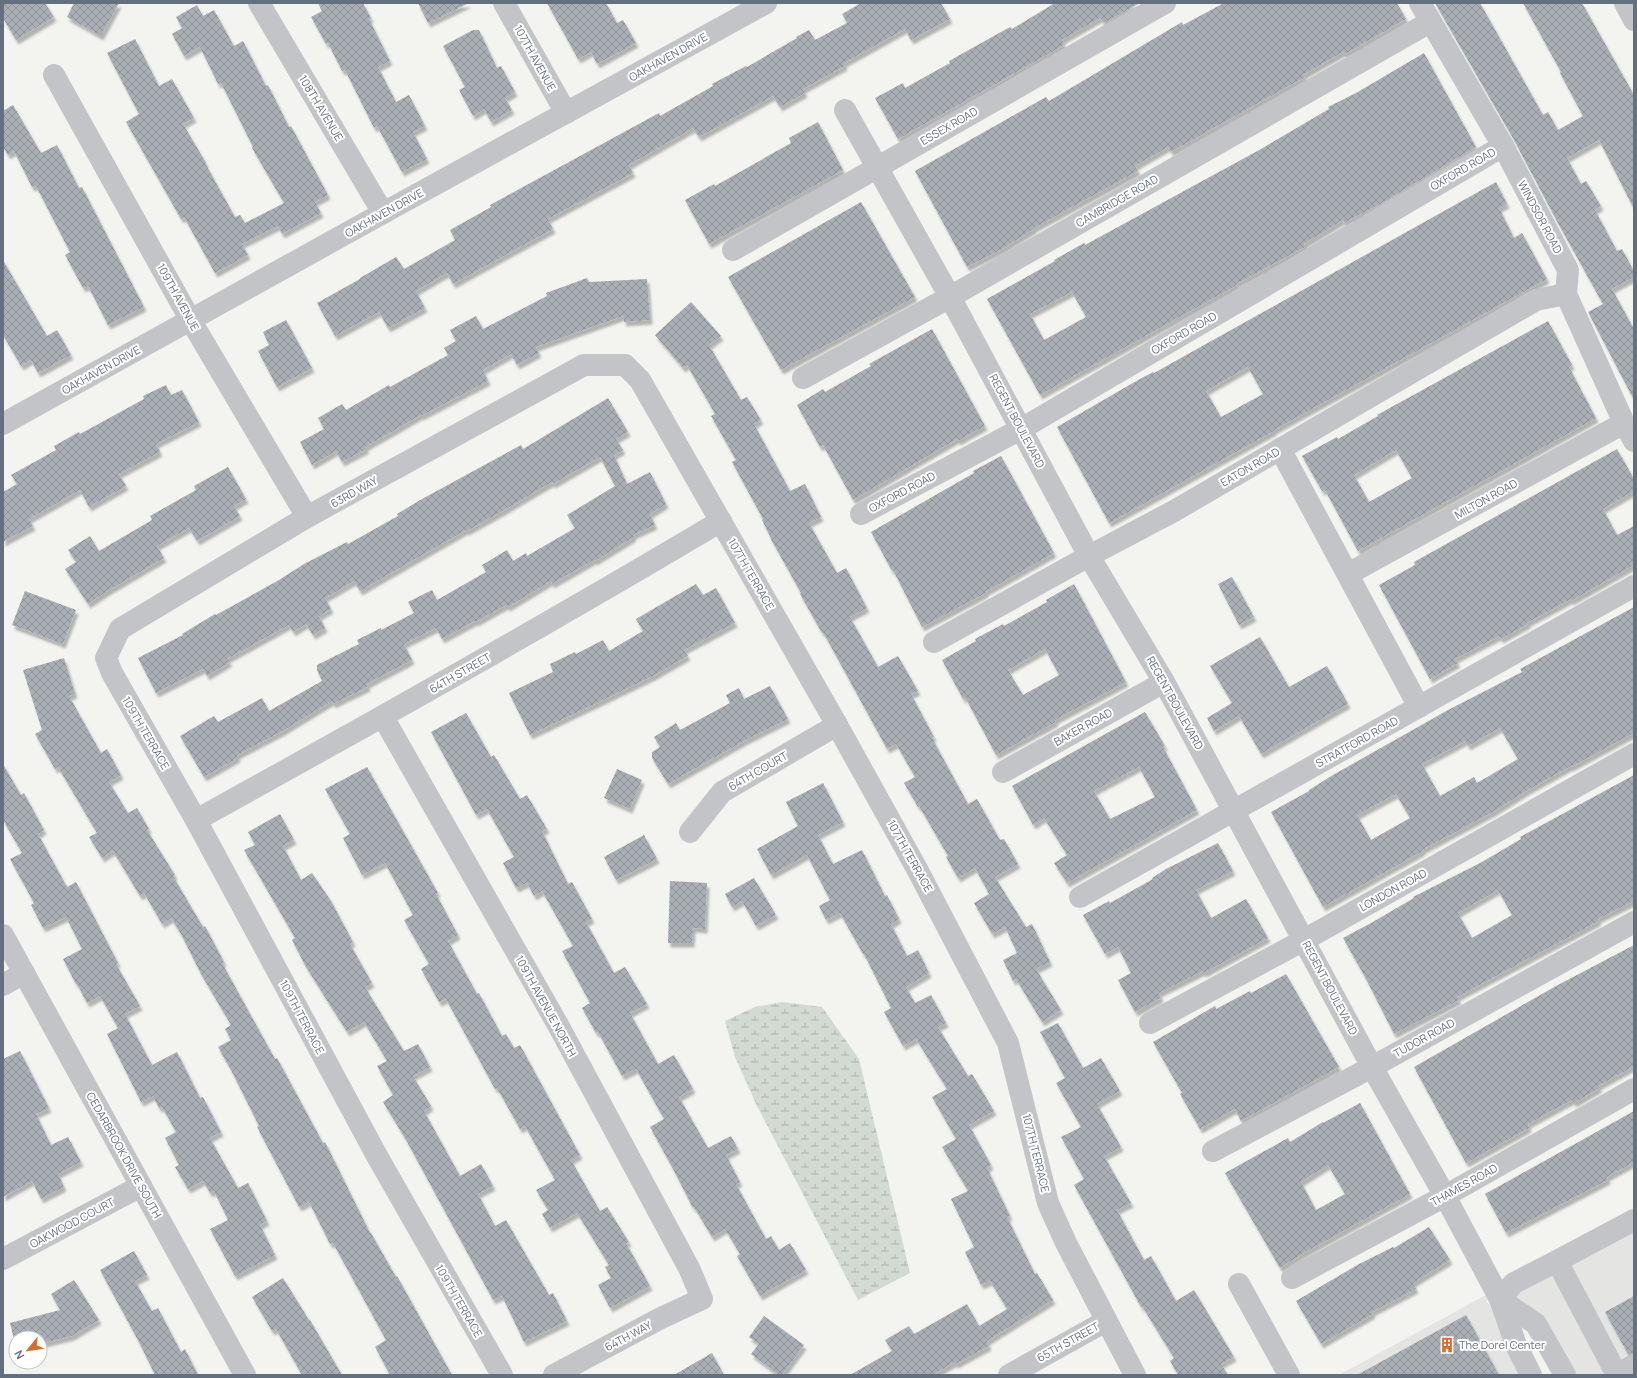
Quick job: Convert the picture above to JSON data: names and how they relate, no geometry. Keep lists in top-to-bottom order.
{
  "streets": {
    "street": [
      "OAKHAVEN DRIVE",
      "107TH AVENUE",
      "108TH AVENUE",
      "ESSEX ROAD",
      "OXFORD ROAD",
      "CAMBRIDGE ROAD",
      "WINDSOR ROAD",
      "109TH AVENUE",
      "REGENT BOULEVARD",
      "EATON ROAD",
      "63RD WAY",
      "MILTON ROAD",
      "107TH TERRACE",
      "64TH STREET",
      "BAKER ROAD",
      "109TH TERRACE",
      "STRATFORD ROAD",
      "64TH COURT",
      "LONDON ROAD",
      "109TH AVENUE NORTH",
      "TUDOR ROAD",
      "CEDARBROOK DRIVE SOUTH",
      "THAMES ROAD",
      "OAKWOOD COURT",
      "64TH WAY",
      "65TH STREET"
    ]
  },
  "crossings": [
    ["OAKHAVEN DRIVE", "107TH AVENUE"],
    ["OAKHAVEN DRIVE", "108TH AVENUE"],
    ["OAKHAVEN DRIVE", "109TH AVENUE"],
    ["ESSEX ROAD", "REGENT BOULEVARD"],
    ["OXFORD ROAD", "WINDSOR ROAD"],
    ["OXFORD ROAD", "REGENT BOULEVARD"],
    ["CAMBRIDGE ROAD", "WINDSOR ROAD"],
    ["CAMBRIDGE ROAD", "REGENT BOULEVARD"],
    ["WINDSOR ROAD", "EATON ROAD"],
    ["WINDSOR ROAD", "MILTON ROAD"],
    ["109TH AVENUE", "63RD WAY"],
    ["REGENT BOULEVARD", "EATON ROAD"],
    ["REGENT BOULEVARD", "BAKER ROAD"],
    ["REGENT BOULEVARD", "STRATFORD ROAD"],
    ["REGENT BOULEVARD", "LONDON ROAD"],
    ["REGENT BOULEVARD", "TUDOR ROAD"],
    ["REGENT BOULEVARD", "THAMES ROAD"],
    ["63RD WAY", "107TH TERRACE"],
    ["63RD WAY", "109TH TERRACE"],
    ["107TH TERRACE", "64TH STREET"],
    ["107TH TERRACE", "64TH COURT"],
    ["107TH TERRACE", "65TH STREET"],
    ["64TH STREET", "109TH TERRACE"],
    ["64TH STREET", "109TH AVENUE NORTH"],
    ["109TH AVENUE NORTH", "64TH WAY"],
    ["CEDARBROOK DRIVE SOUTH", "OAKWOOD COURT"]
  ],
  "places": {
    "building": ["The Dorel Center"]
  },
  "north": "bottom left"
}
